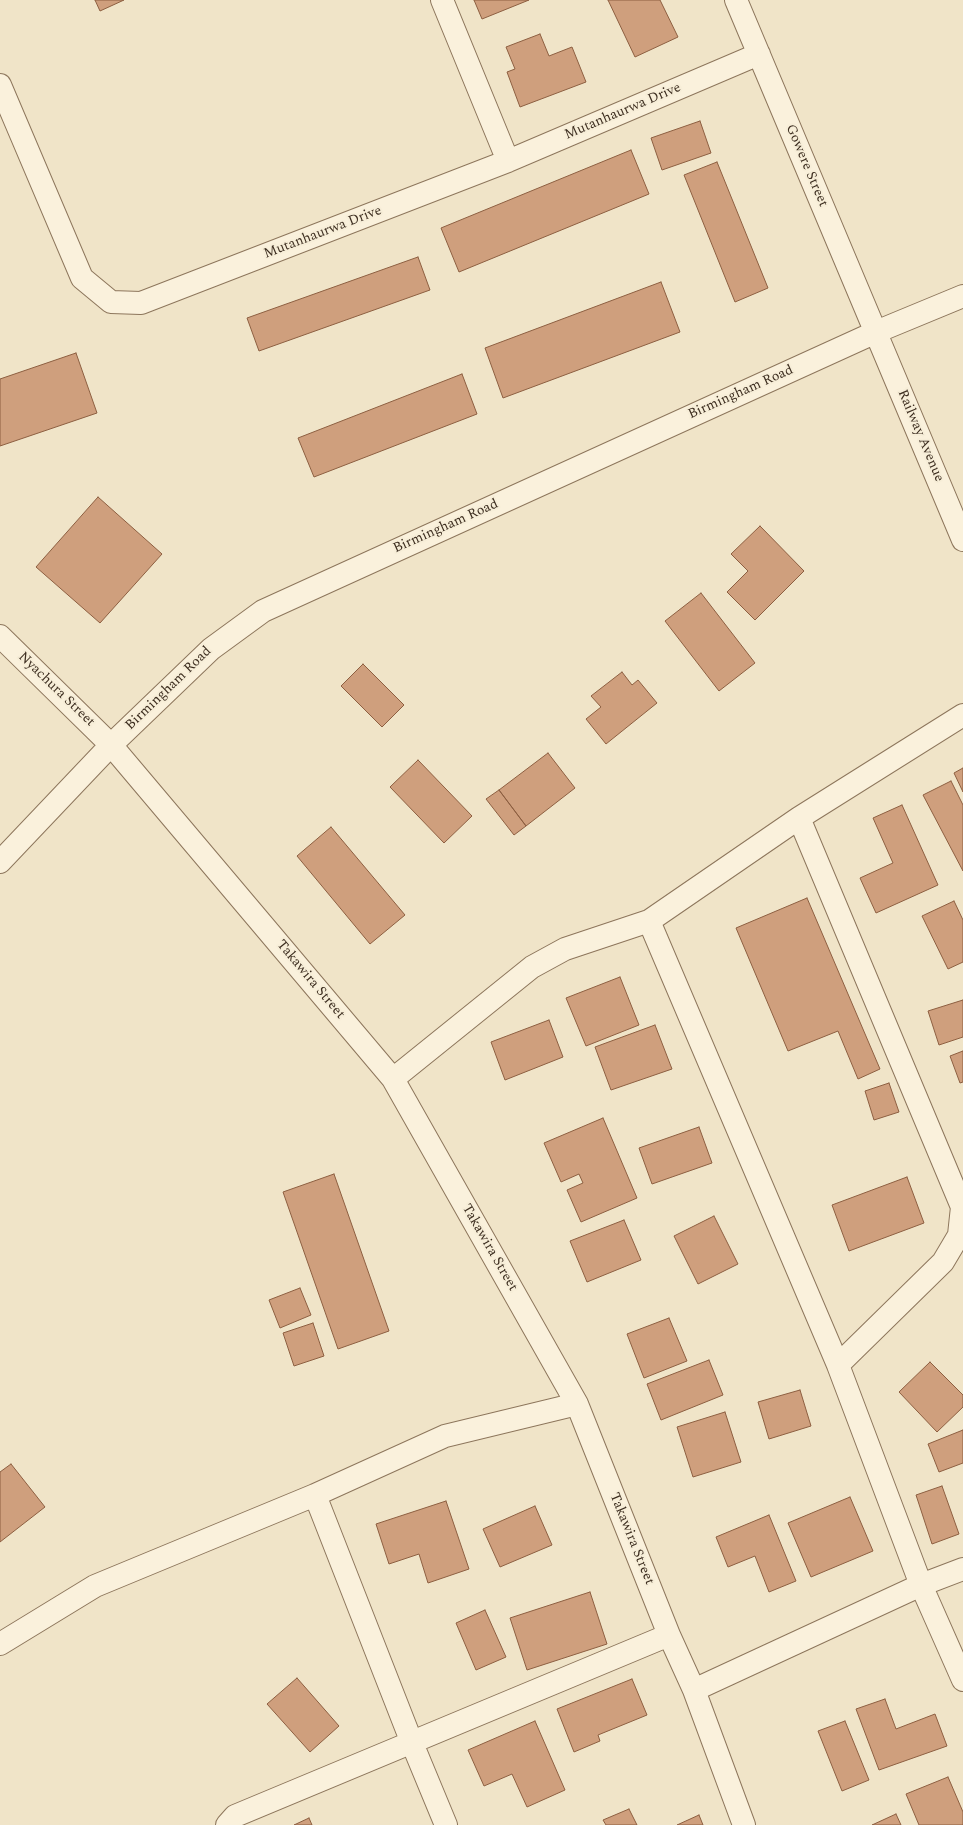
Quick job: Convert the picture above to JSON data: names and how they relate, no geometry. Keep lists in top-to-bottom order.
{
  "streets": {
    "street": [
      "Mutanhaurwa Drive",
      "Gowere Street",
      "Birmingham Road",
      "Railway Avenue",
      "Nyachura Street",
      "Takawira Street"
    ]
  },
  "crossings": [
    ["Mutanhaurwa Drive", "Gowere Street"],
    ["Gowere Street", "Birmingham Road"],
    ["Gowere Street", "Railway Avenue"],
    ["Birmingham Road", "Railway Avenue"],
    ["Birmingham Road", "Nyachura Street"],
    ["Birmingham Road", "Takawira Street"],
    ["Nyachura Street", "Takawira Street"]
  ]
}
